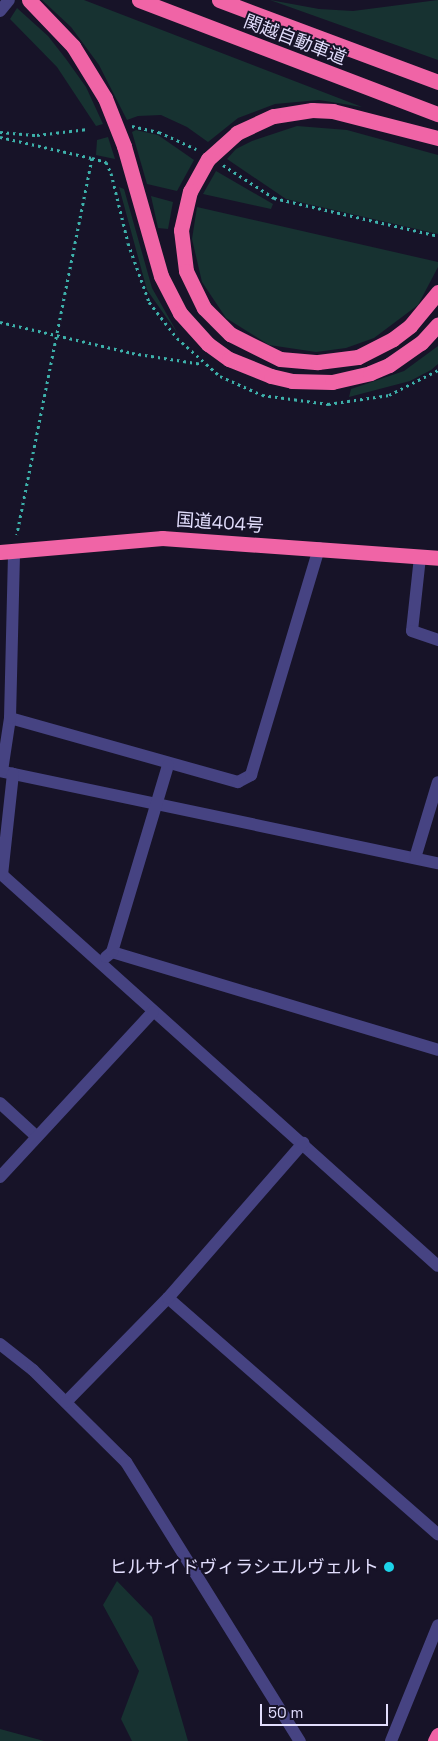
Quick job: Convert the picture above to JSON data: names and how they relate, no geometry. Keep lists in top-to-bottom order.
{
  "streets": {
    "highway": ["関越自動車道", "国道404号"]
  },
  "places": ["ヒルサイドヴィラシエルヴェルト"],
  "scale_bar": "50 m"
}
